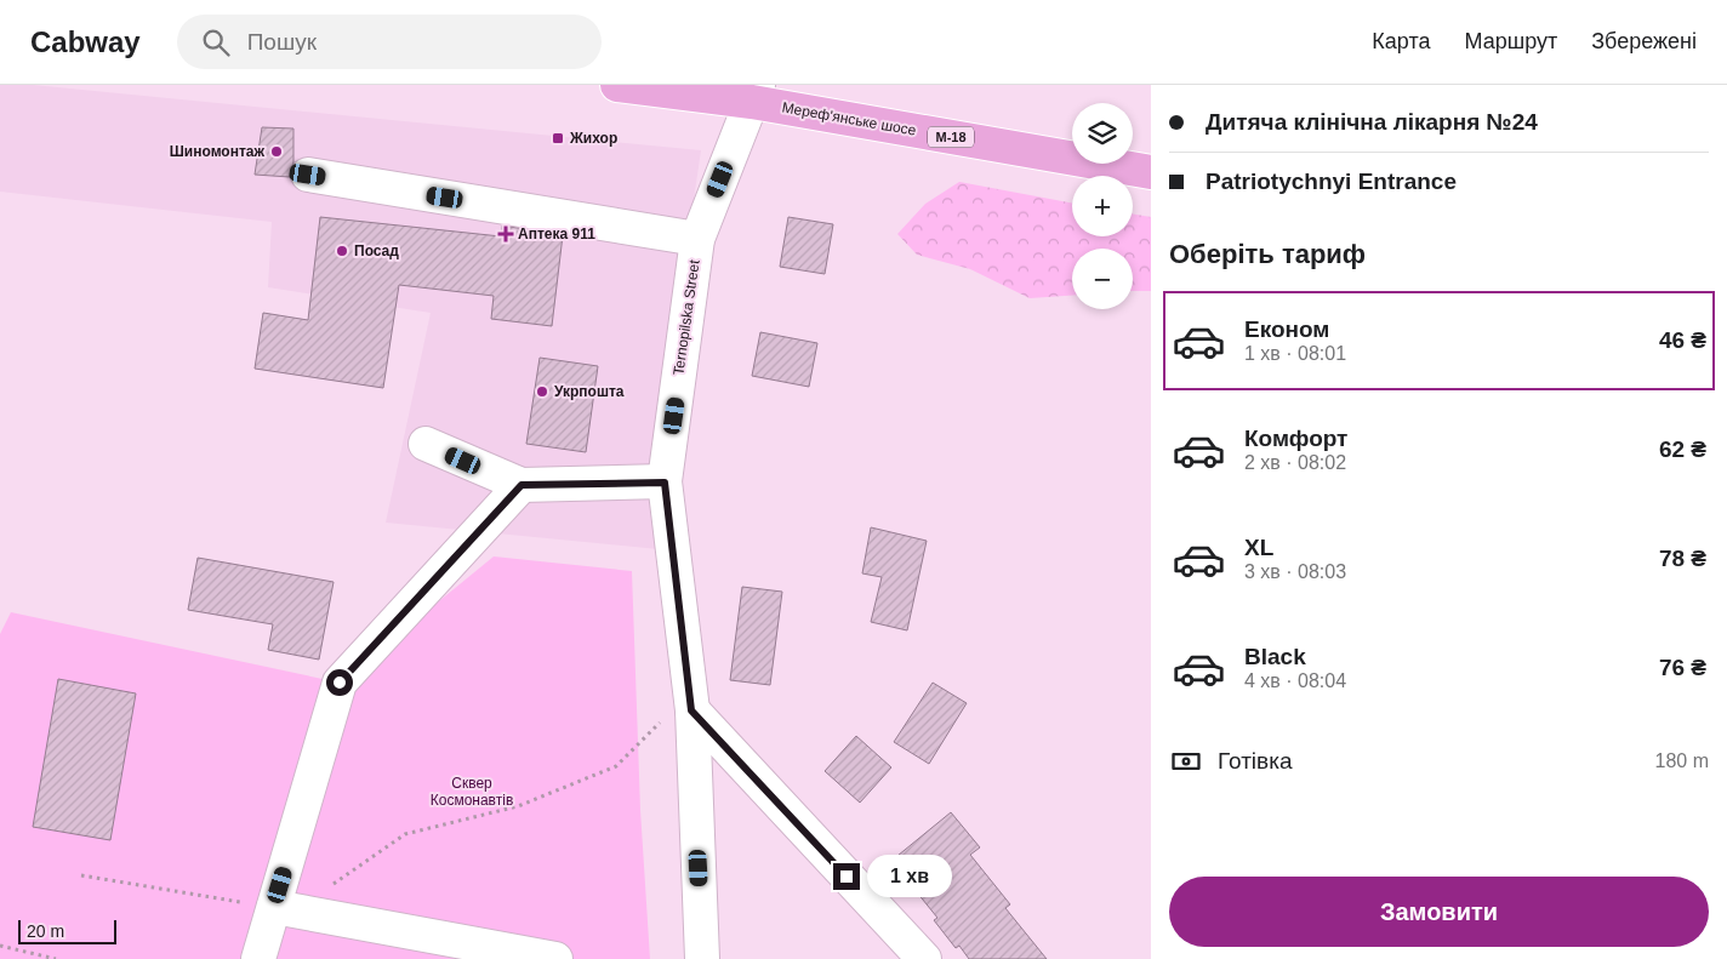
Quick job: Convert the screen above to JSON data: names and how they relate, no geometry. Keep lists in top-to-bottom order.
{
  "streets": {
    "highway": ["Мереф'янське шосе", "М-18"],
    "street": ["Ternopilska Street"]
  },
  "crossings": [
    ["Мереф'янське шосе", "Ternopilska Street"]
  ],
  "parks": ["Сквер Космонавтів"],
  "places": {
    "transit": ["Жихор"],
    "other": ["Шиномонтаж", "Посад", "Укрпошта"],
    "health": ["Аптека 911"]
  },
  "scale_bar": "20 m",
  "page": {
    "header": "Cabway",
    "search": "Пошук",
    "nav": ["Карта", "Маршрут", "Збережені"],
    "banner": ["Дитяча клінічна лікарня №24", "Patriotychnyi Entrance"],
    "map_buttons": ["+", "−"],
    "heading": "Оберіть тариф",
    "list": [
      {
        "name": "Економ",
        "note": "1 хв · 08:01",
        "value": "46 ₴"
      },
      {
        "name": "Комфорт",
        "note": "2 хв · 08:02",
        "value": "62 ₴"
      },
      {
        "name": "XL",
        "note": "3 хв · 08:03",
        "value": "78 ₴"
      },
      {
        "name": "Black",
        "note": "4 хв · 08:04",
        "value": "76 ₴"
      }
    ],
    "pay": ["Готівка", "180 m"],
    "bubble": "1 хв",
    "buttons": "Замовити",
    "scale": "20 m"
  }
}
